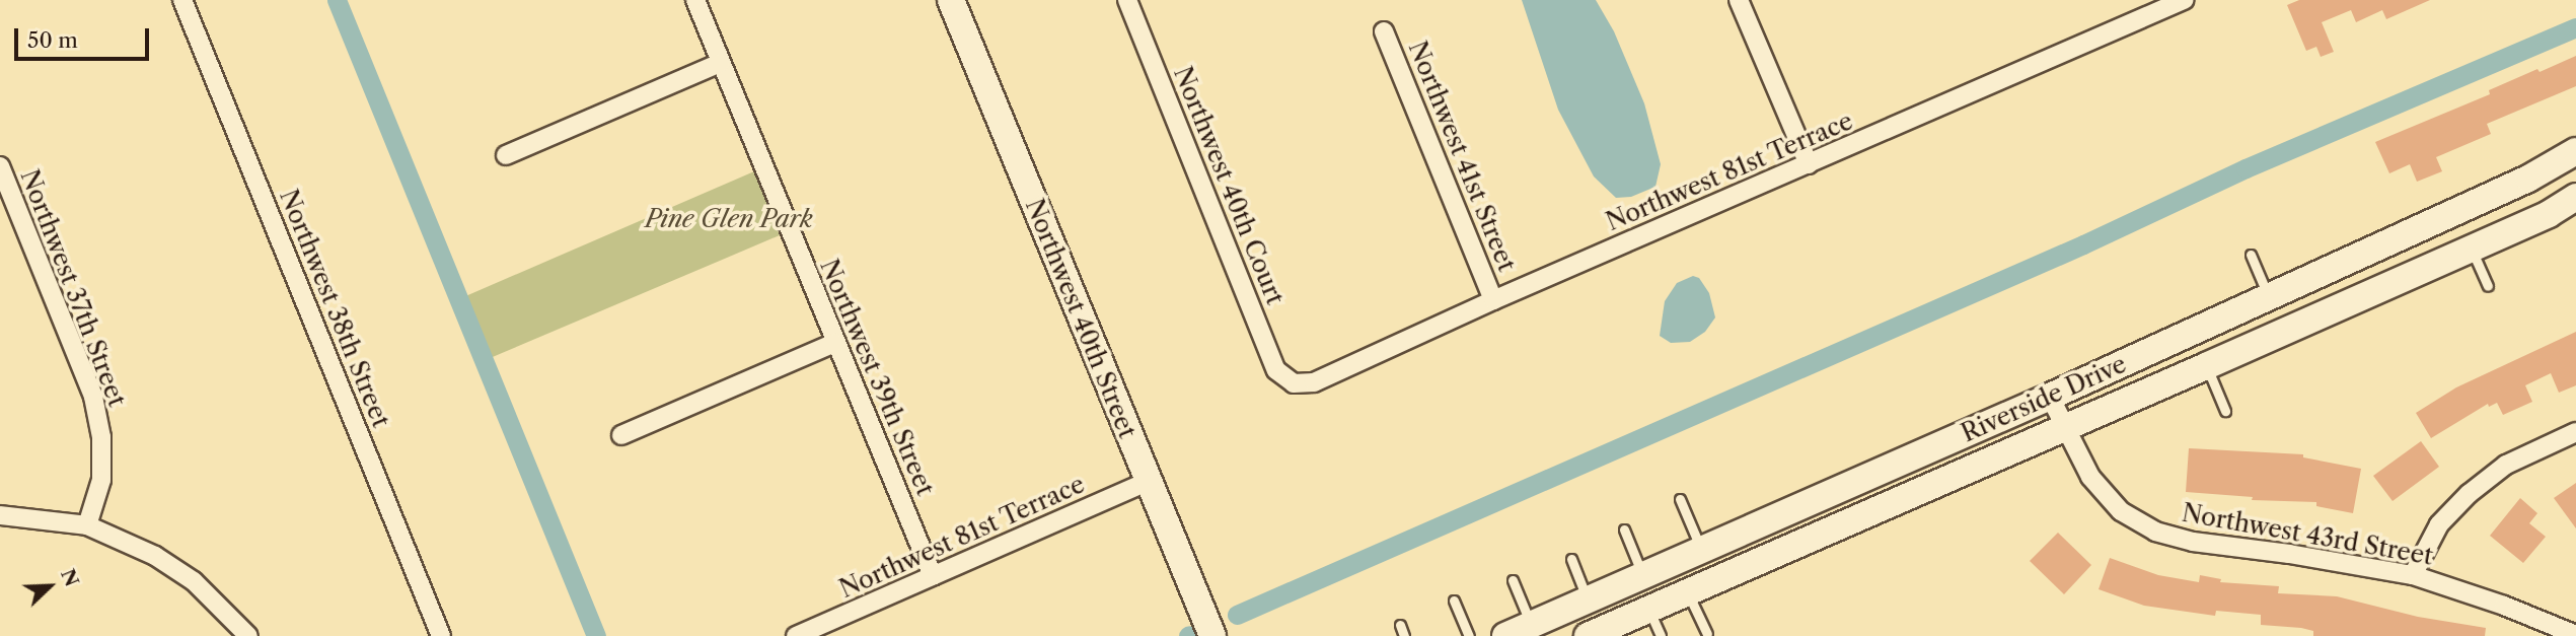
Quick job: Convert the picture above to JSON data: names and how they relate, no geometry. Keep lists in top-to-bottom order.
{
  "streets": {
    "street": [
      "Northwest 41st Street",
      "Northwest 81st Terrace",
      "Northwest 40th Court",
      "Northwest 37th Street",
      "Northwest 38th Street",
      "Northwest 40th Street",
      "Northwest 39th Street",
      "Riverside Drive",
      "Northwest 43rd Street"
    ]
  },
  "crossings": [
    ["Northwest 41st Street", "Northwest 81st Terrace"],
    ["Northwest 81st Terrace", "Northwest 40th Court"],
    ["Northwest 81st Terrace", "Northwest 40th Street"],
    ["Northwest 81st Terrace", "Northwest 39th Street"],
    ["Riverside Drive", "Northwest 43rd Street"]
  ],
  "parks": ["Pine Glen Park"],
  "scale_bar": "50 m",
  "north": "top right"
}
